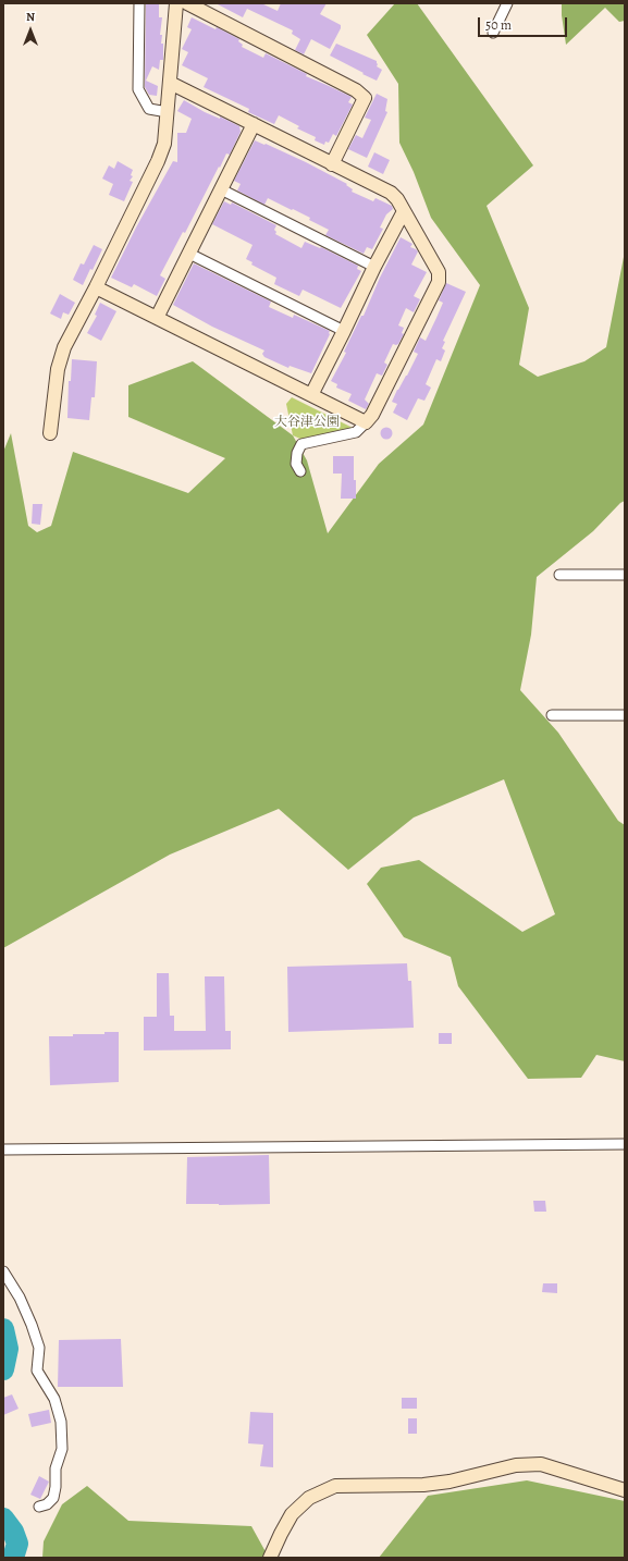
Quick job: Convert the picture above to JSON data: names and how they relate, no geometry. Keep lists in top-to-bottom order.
{
  "parks": ["大谷津公園"],
  "scale_bar": "50 m",
  "north": "top"
}
